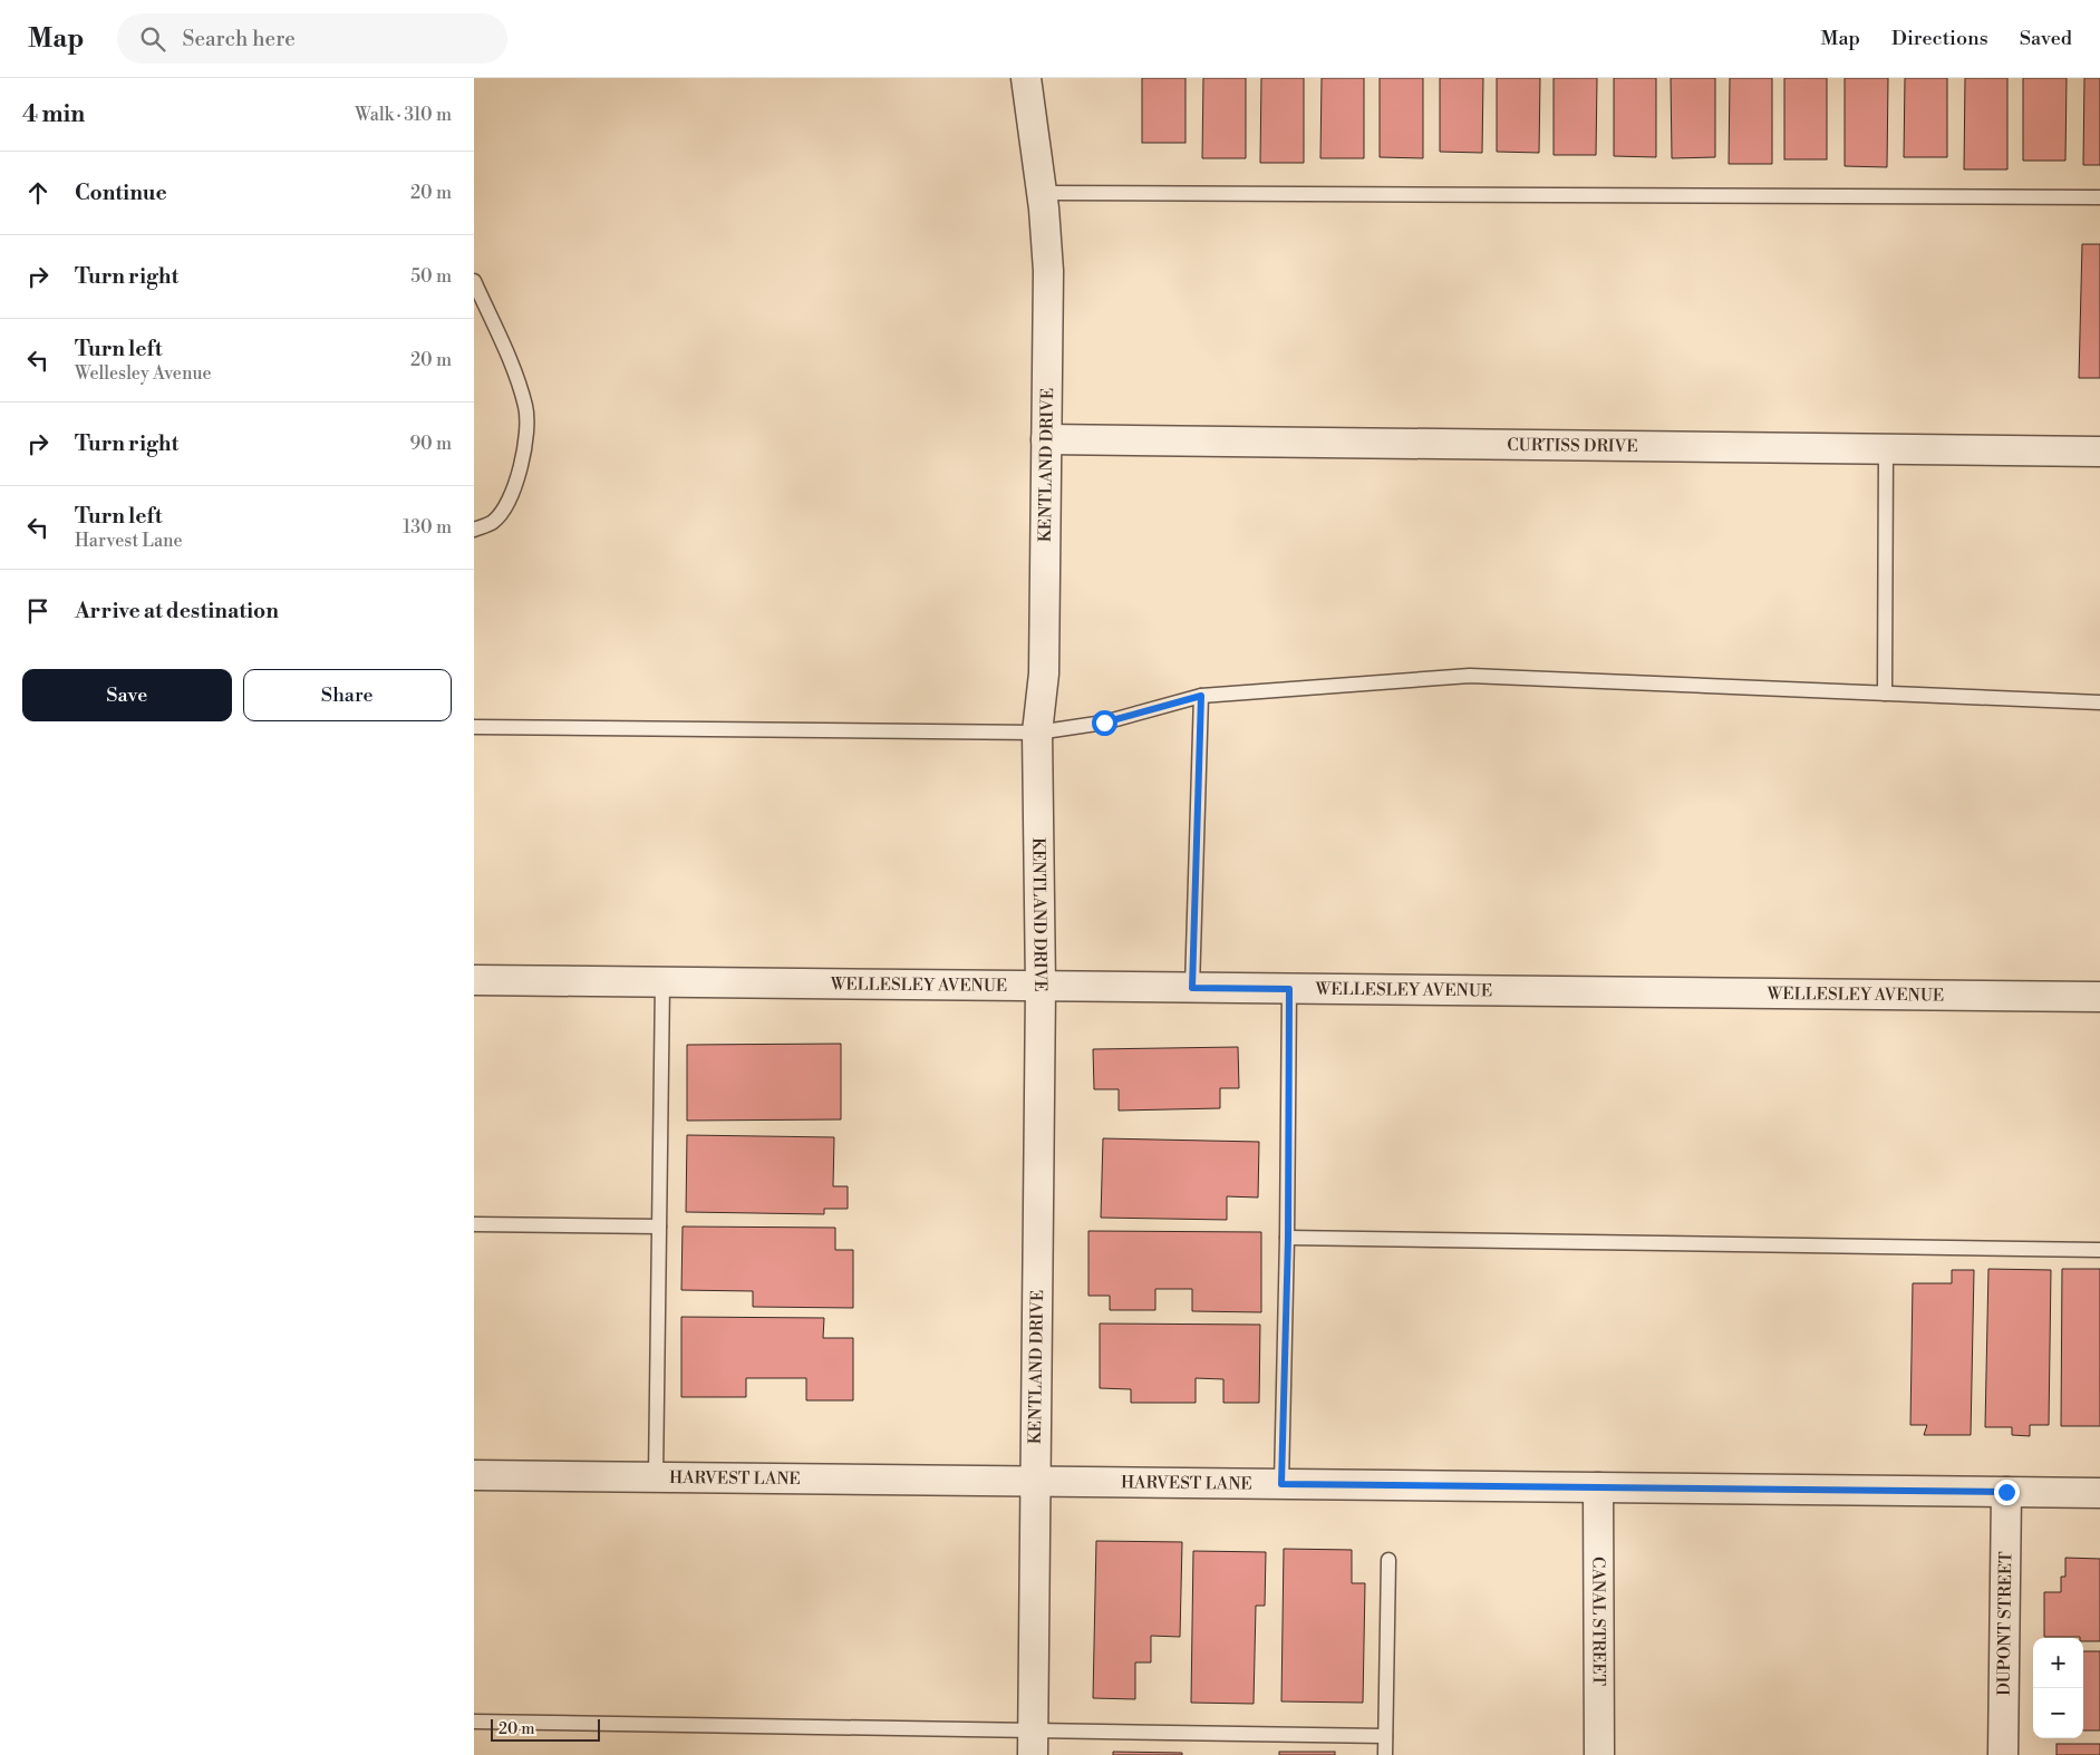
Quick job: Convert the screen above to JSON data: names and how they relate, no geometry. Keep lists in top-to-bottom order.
{
  "streets": {
    "street": [
      "CURTISS DRIVE",
      "KENTLAND DRIVE",
      "WELLESLEY AVENUE",
      "HARVEST LANE",
      "CANAL STREET",
      "DUPONT STREET"
    ]
  },
  "crossings": [
    ["CURTISS DRIVE", "KENTLAND DRIVE"],
    ["KENTLAND DRIVE", "WELLESLEY AVENUE"],
    ["KENTLAND DRIVE", "HARVEST LANE"],
    ["HARVEST LANE", "CANAL STREET"],
    ["HARVEST LANE", "DUPONT STREET"]
  ],
  "scale_bar": "20 m",
  "page": {
    "header": "Map",
    "search": "Search here",
    "nav": ["Map", "Directions", "Saved"],
    "heading": ["4 min", "Walk · 310 m"],
    "list": [
      ["Continue", "20 m"],
      ["Turn right", "50 m"],
      ["Turn left", "Wellesley Avenue", "20 m"],
      ["Turn right", "90 m"],
      ["Turn left", "Harvest Lane", "130 m"],
      "Arrive at destination"
    ],
    "buttons": ["Save", "Share"],
    "map_buttons": ["+", "−"],
    "scale": "20 m"
  }
}
